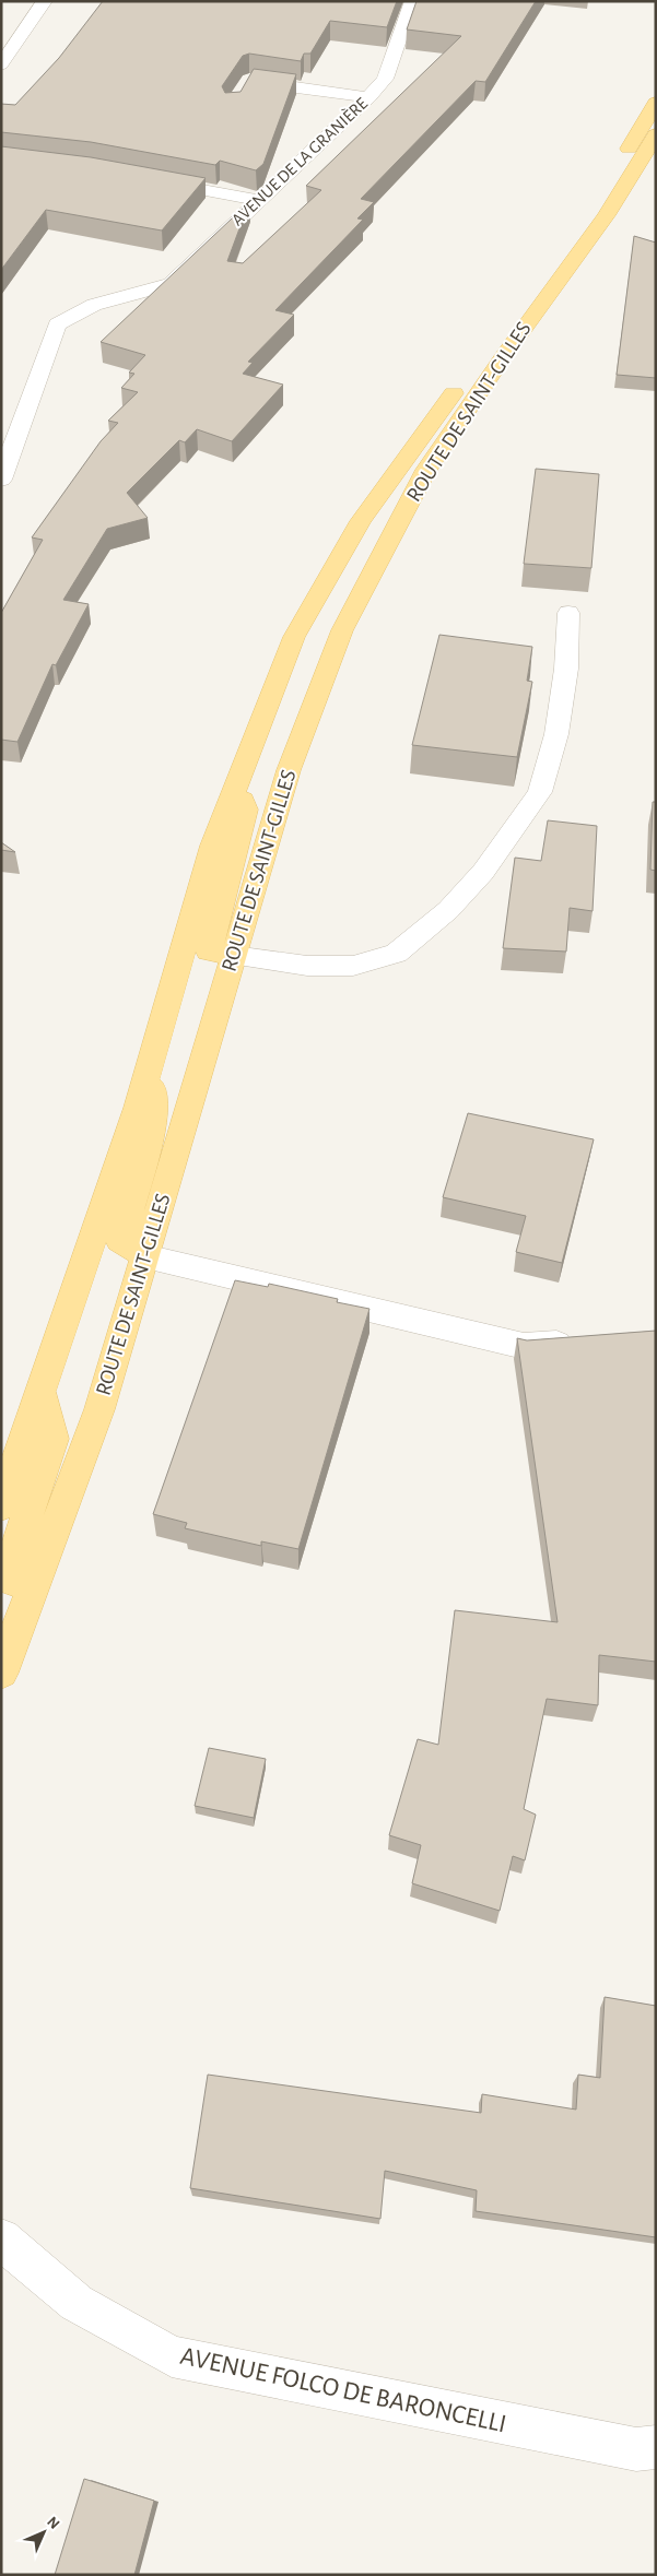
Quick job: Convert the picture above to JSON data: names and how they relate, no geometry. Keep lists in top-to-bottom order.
{
  "streets": {
    "main road": ["ROUTE DE SAINT-GILLES"],
    "street": ["AVENUE DE LA GRANIÈRE", "AVENUE FOLCO DE BARONCELLI"]
  },
  "north": "top right"
}
